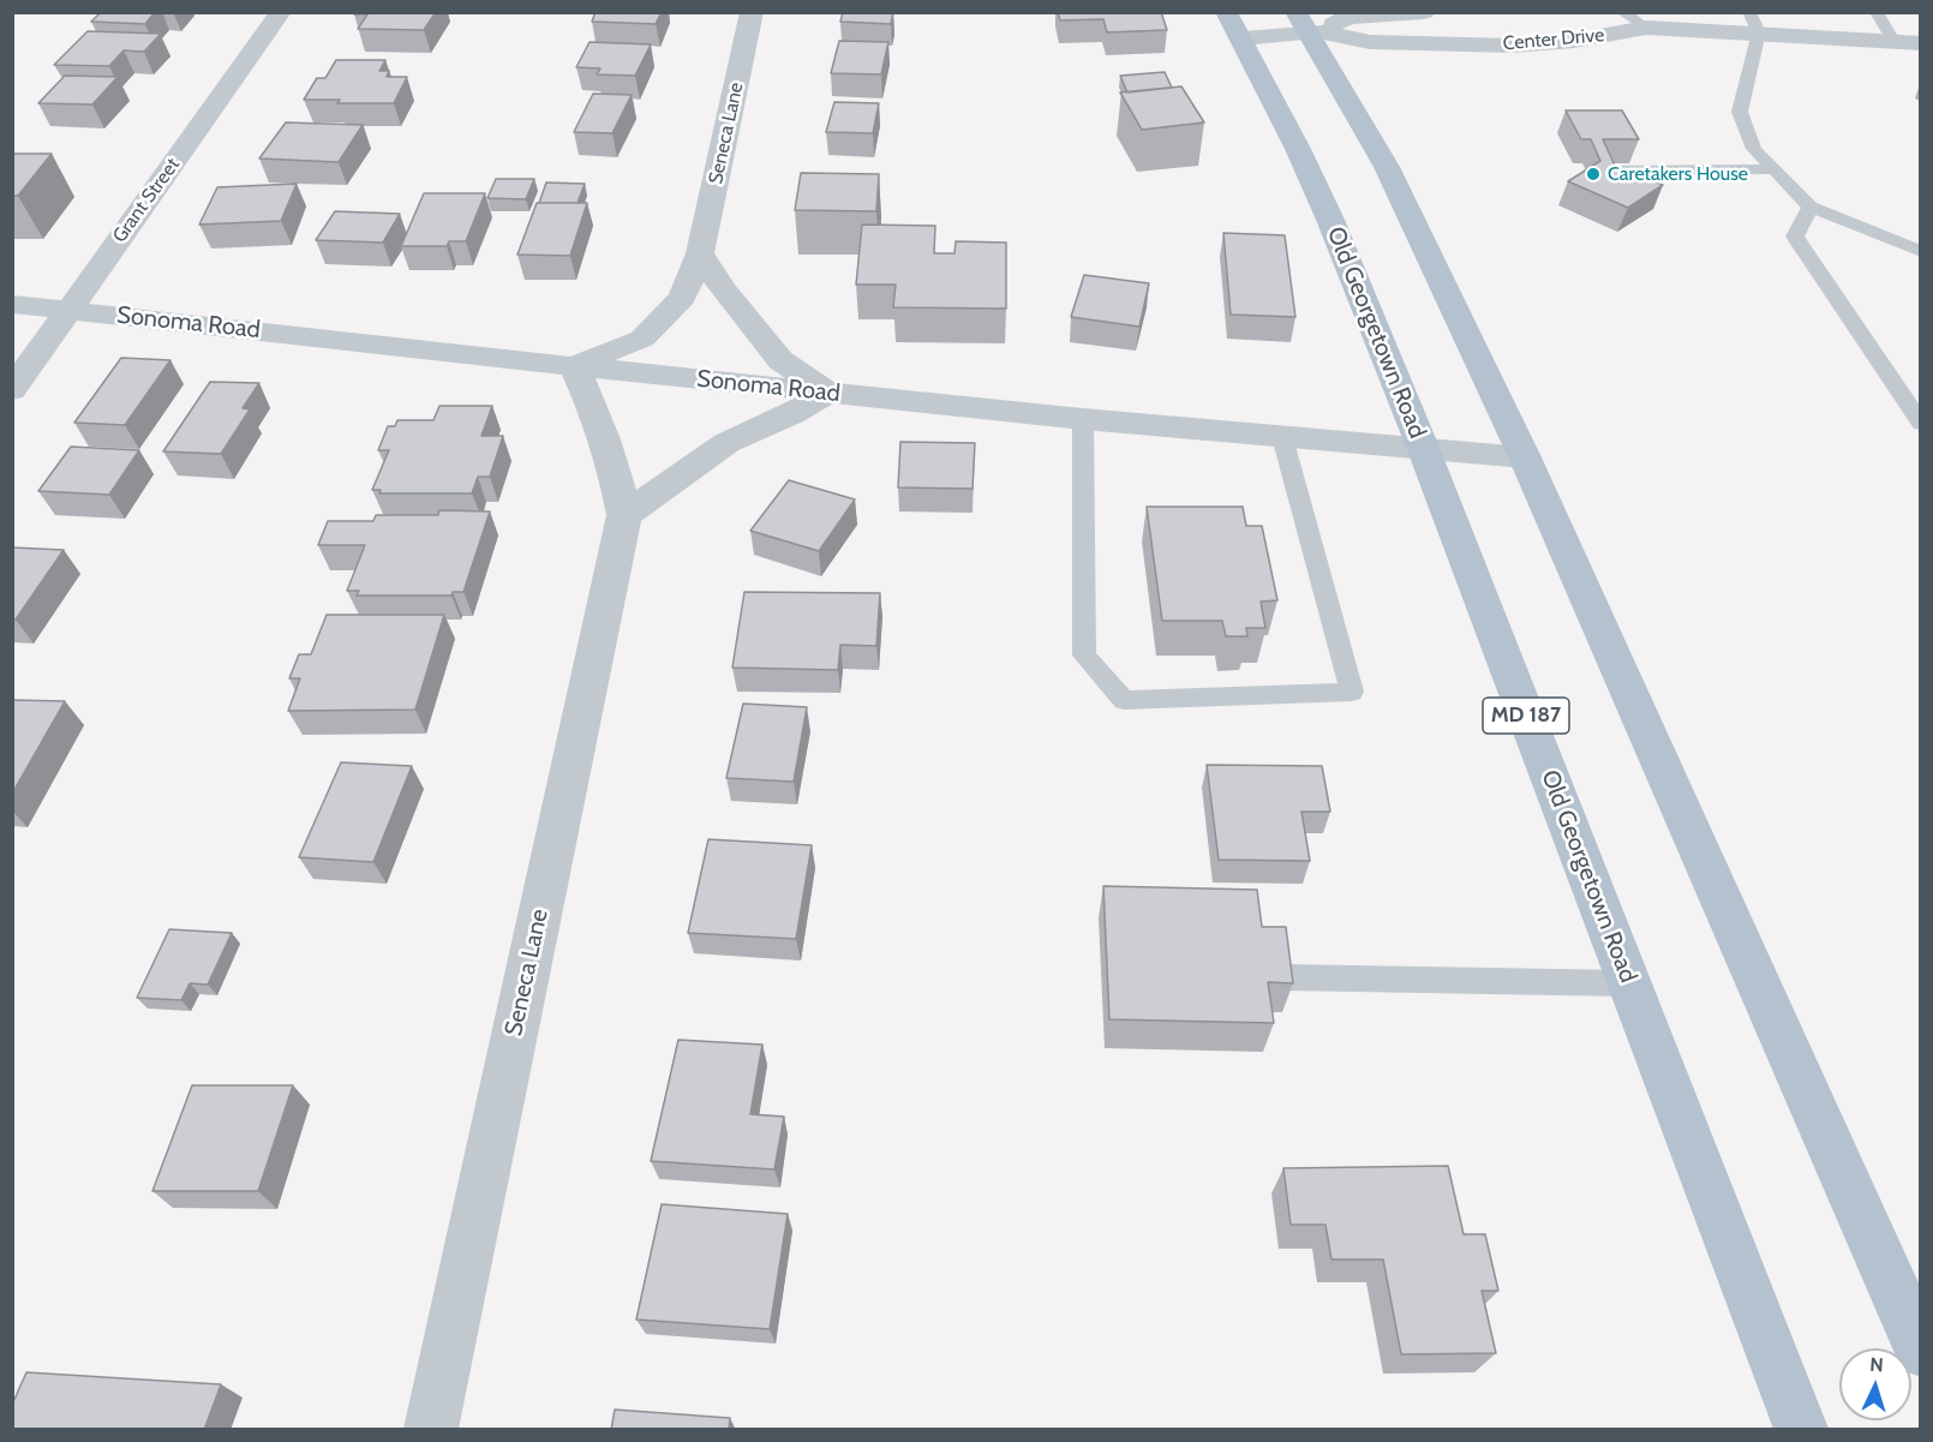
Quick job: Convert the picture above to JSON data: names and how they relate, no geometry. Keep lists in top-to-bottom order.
{
  "streets": {
    "main road": ["Old Georgetown Road", "MD 187"],
    "street": [
      "Center Drive",
      "Seneca Lane",
      "Grant Street",
      "Sonoma Road"
    ]
  },
  "crossings": [
    ["Center Drive", "Old Georgetown Road"],
    ["Seneca Lane", "Sonoma Road"],
    ["Grant Street", "Sonoma Road"],
    ["Sonoma Road", "Old Georgetown Road"]
  ],
  "places": ["Caretakers House"],
  "north": "top"
}
